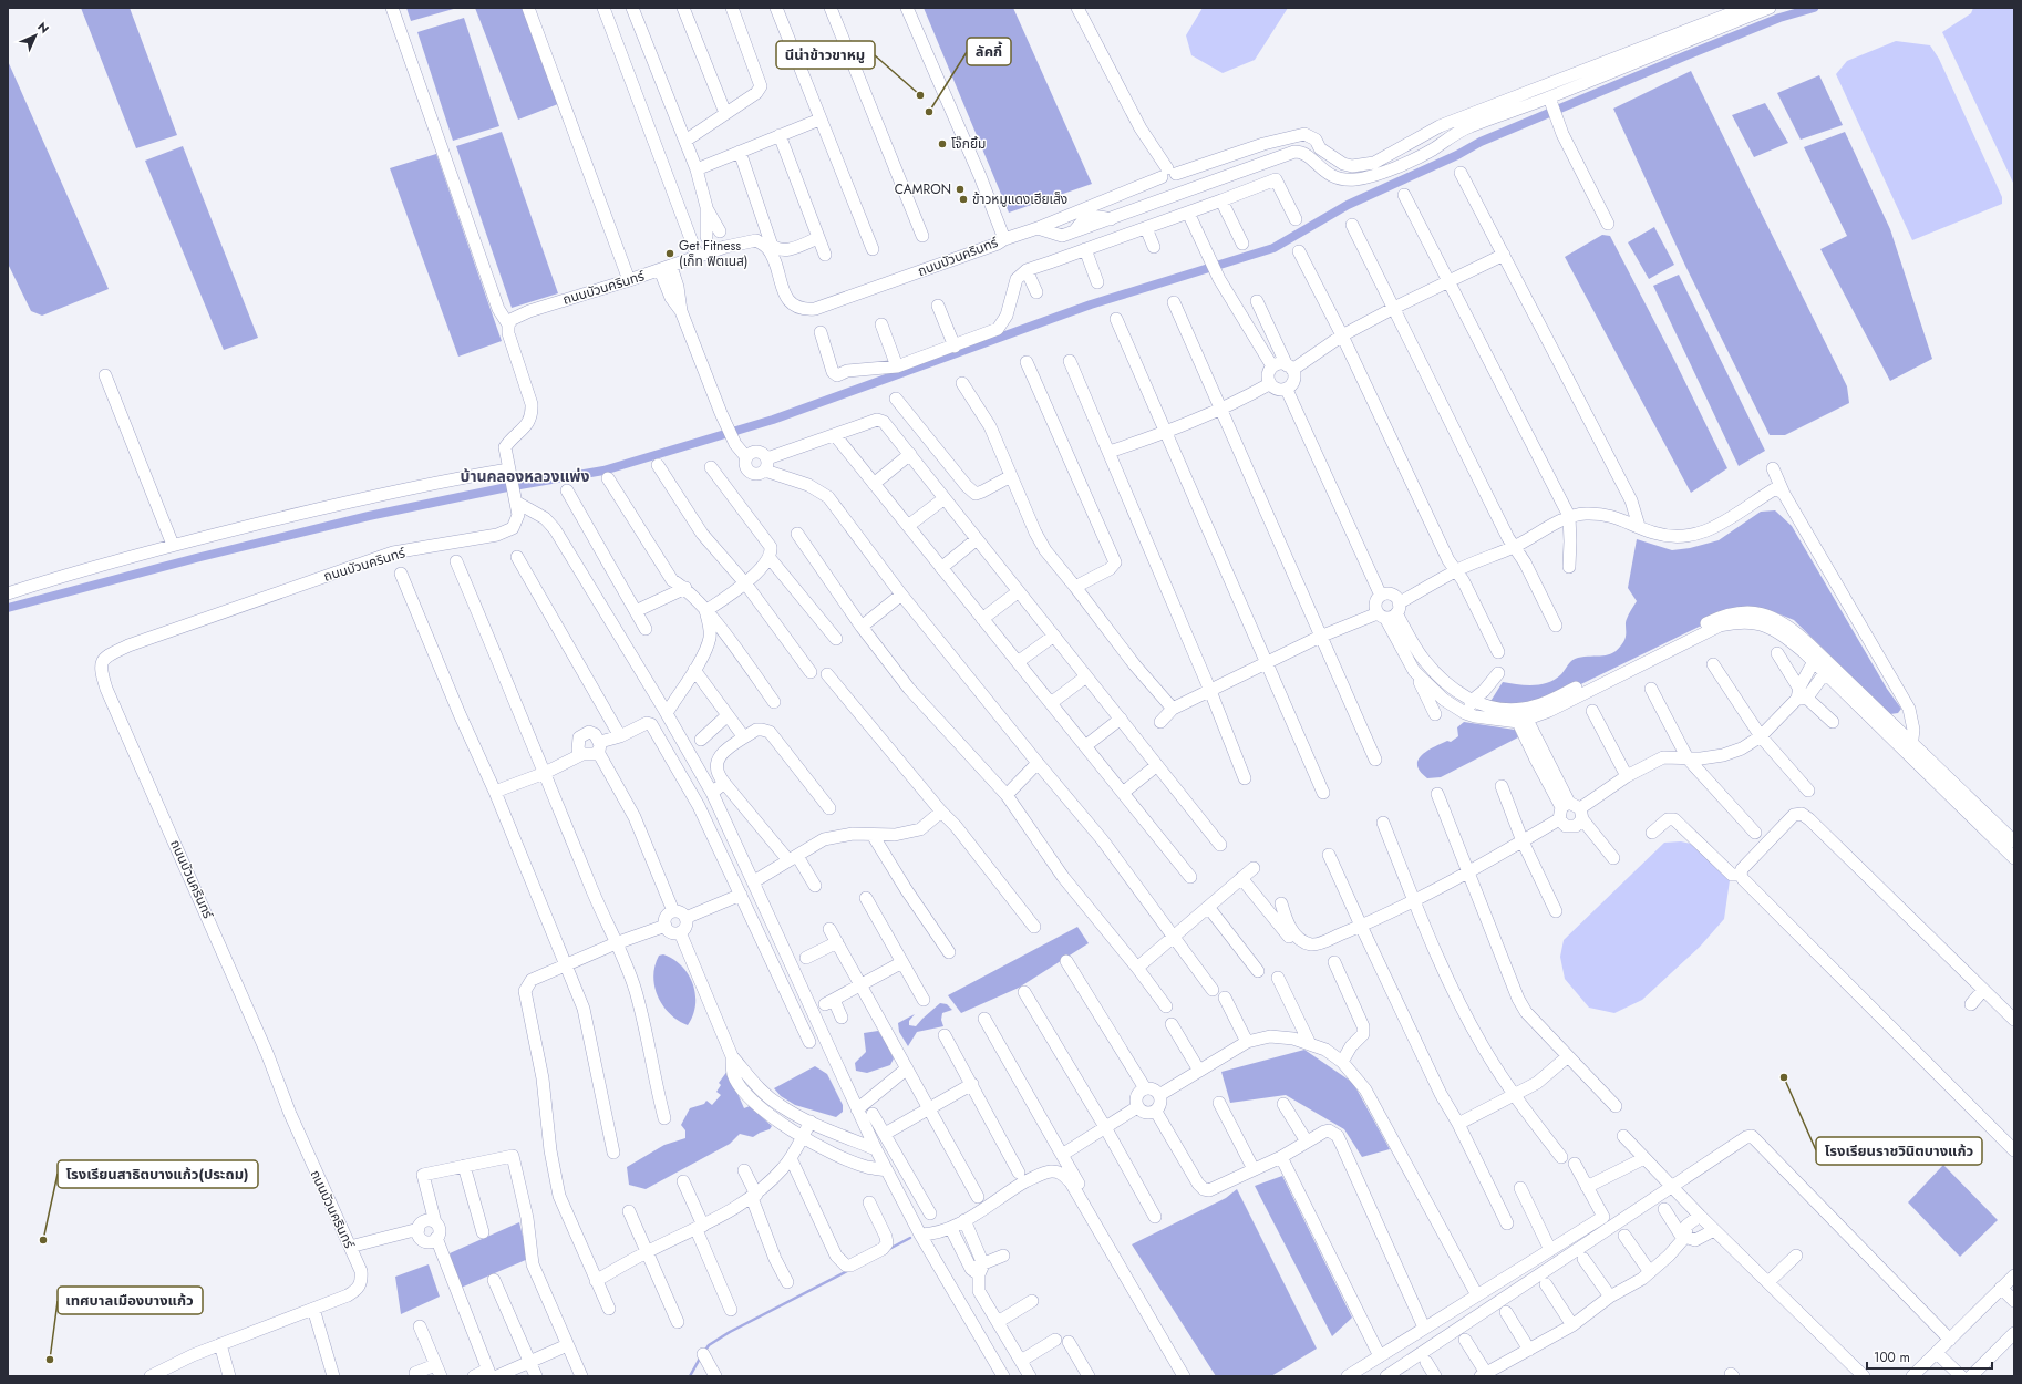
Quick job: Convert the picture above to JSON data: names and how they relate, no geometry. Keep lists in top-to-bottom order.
{
  "streets": {
    "street": ["ถนนบัวนครินทร์"]
  },
  "districts": ["บ้านคลองหลวงแพ่ง"],
  "places": [
    "นีน่าข้าวขาหมู",
    "ลัคกี้",
    "โจ๊กยิ้ม",
    "CAMRON",
    "ข้าวหมูแดงเฮียเส็ง",
    "Get Fitness (เก็ท ฟิตเนส)",
    "โรงเรียนราชวินิตบางแก้ว",
    "โรงเรียนสาธิตบางแก้ว(ประถม)",
    "เทศบาลเมืองบางแก้ว"
  ],
  "scale_bar": "100 m",
  "north": "top right"
}
